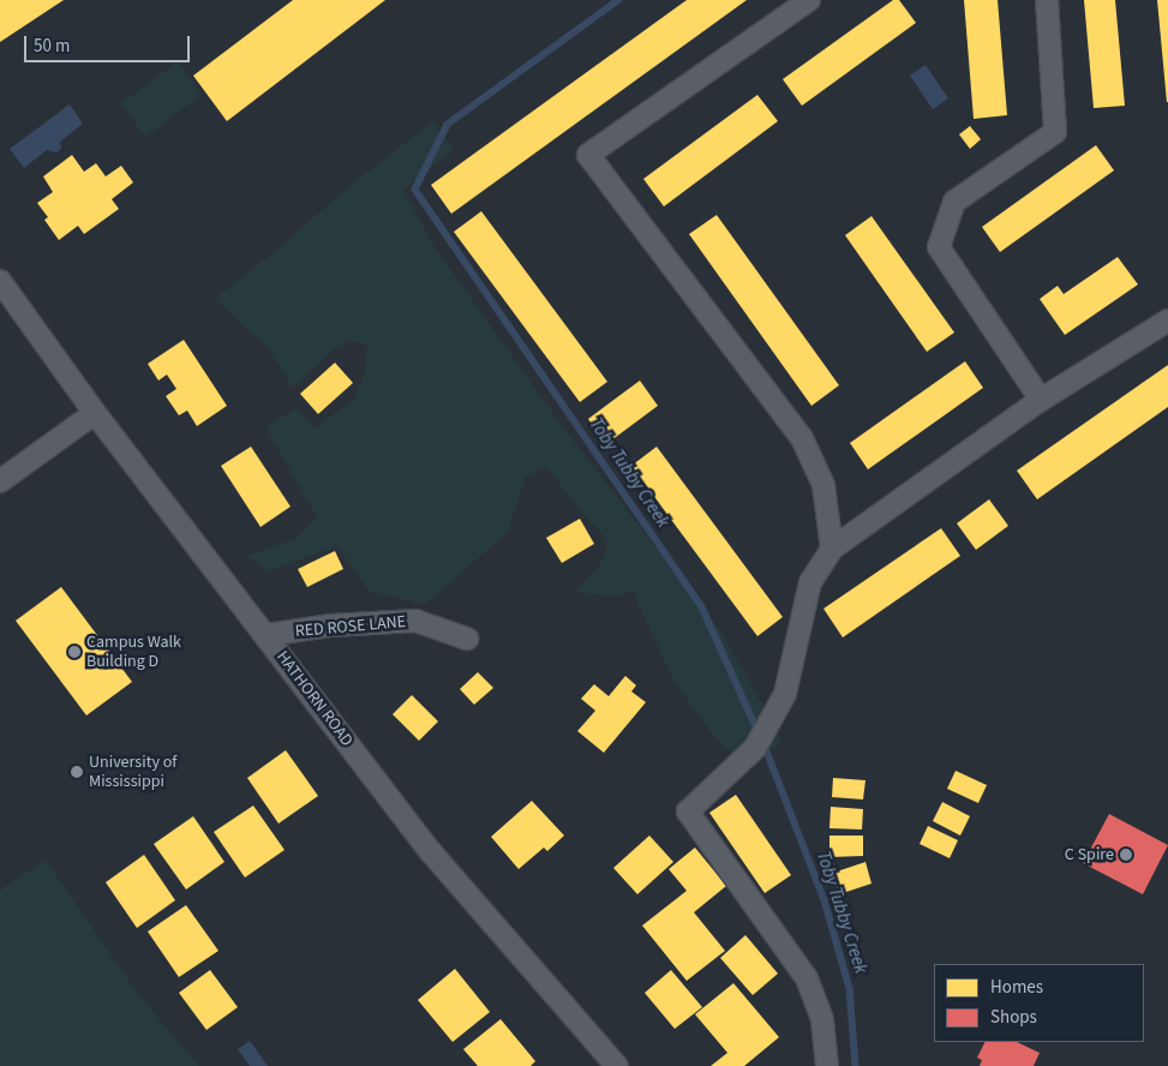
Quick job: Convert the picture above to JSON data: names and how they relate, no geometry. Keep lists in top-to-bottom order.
{
  "streets": {
    "street": ["RED ROSE LANE", "HATHORN ROAD"]
  },
  "crossings": [
    ["RED ROSE LANE", "HATHORN ROAD"]
  ],
  "water": ["Toby Tubby Creek"],
  "places": ["Campus Walk Building D", "University of Mississippi", "C Spire"],
  "legend": ["Homes", "Shops"],
  "scale_bar": "50 m"
}
